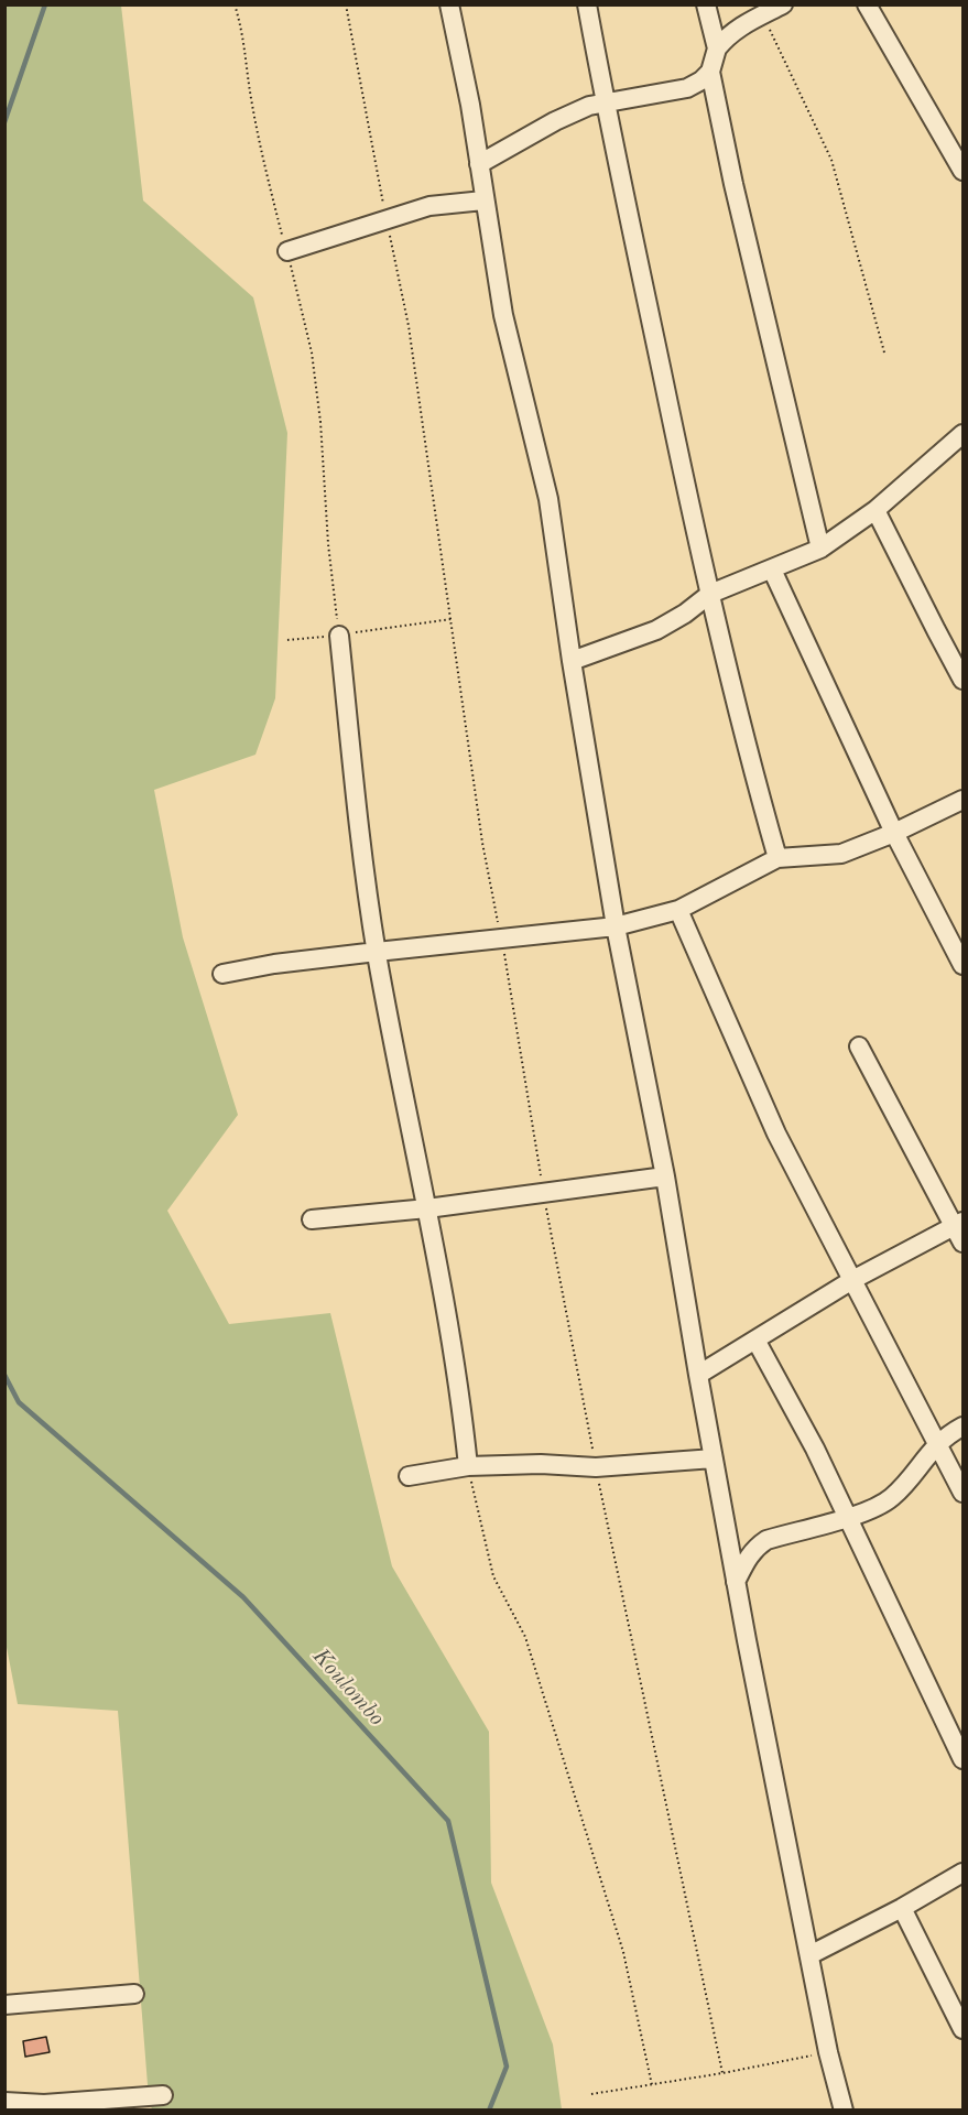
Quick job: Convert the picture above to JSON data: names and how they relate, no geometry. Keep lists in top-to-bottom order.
{
  "water": ["Koulombo"]
}
